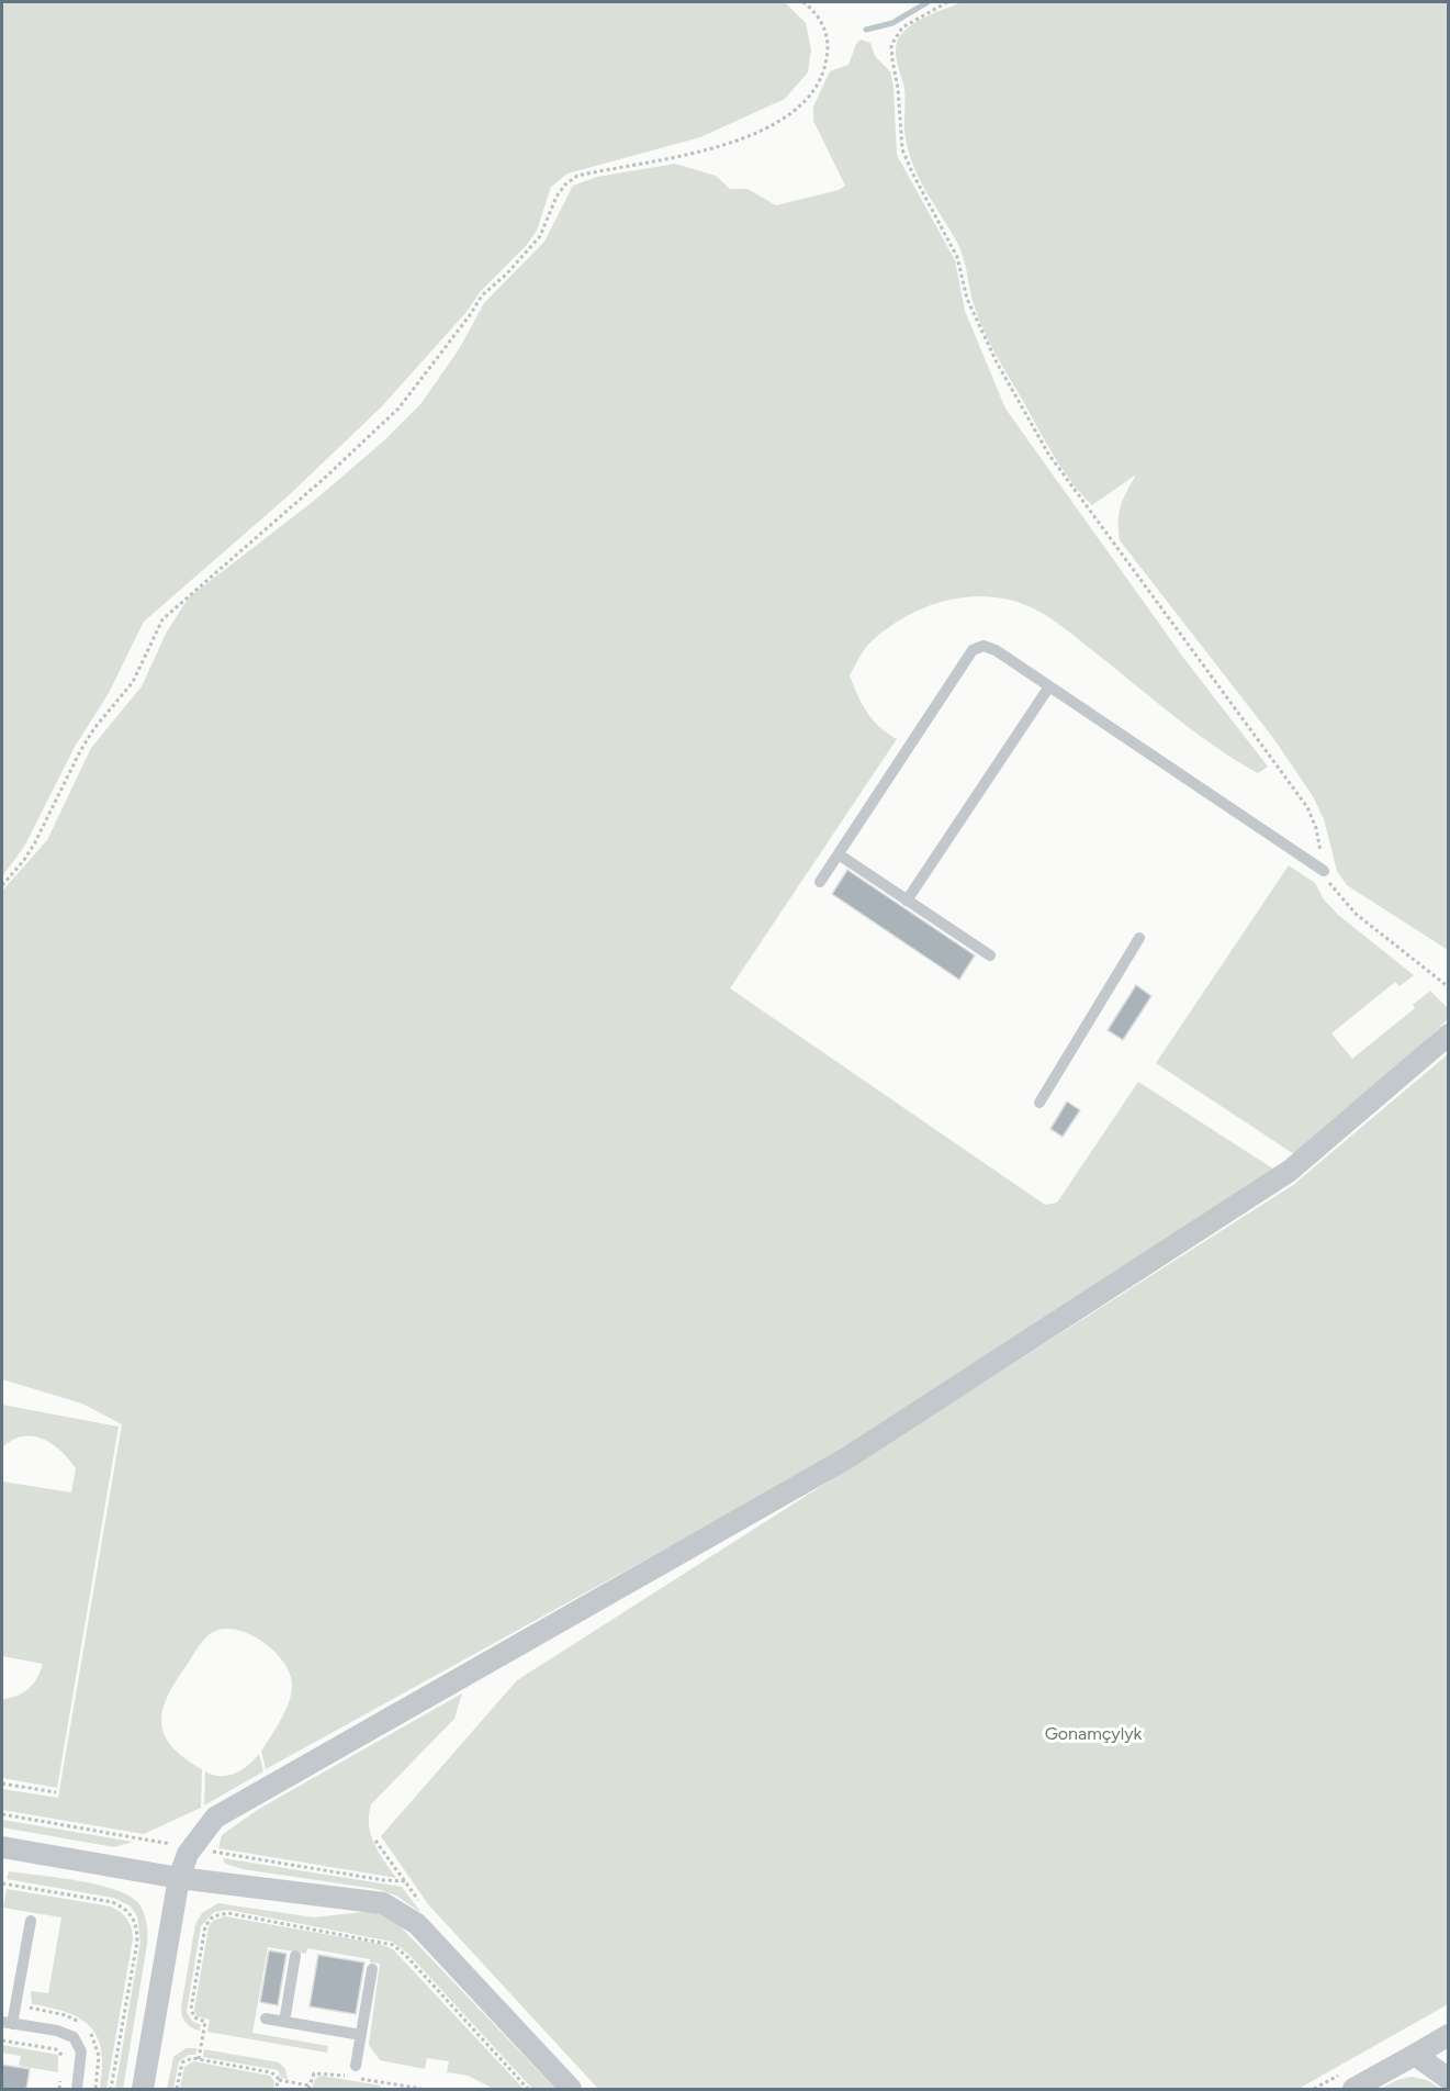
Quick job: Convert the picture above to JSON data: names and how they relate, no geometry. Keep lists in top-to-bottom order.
{
  "parks": ["Gonamçylyk"]
}
